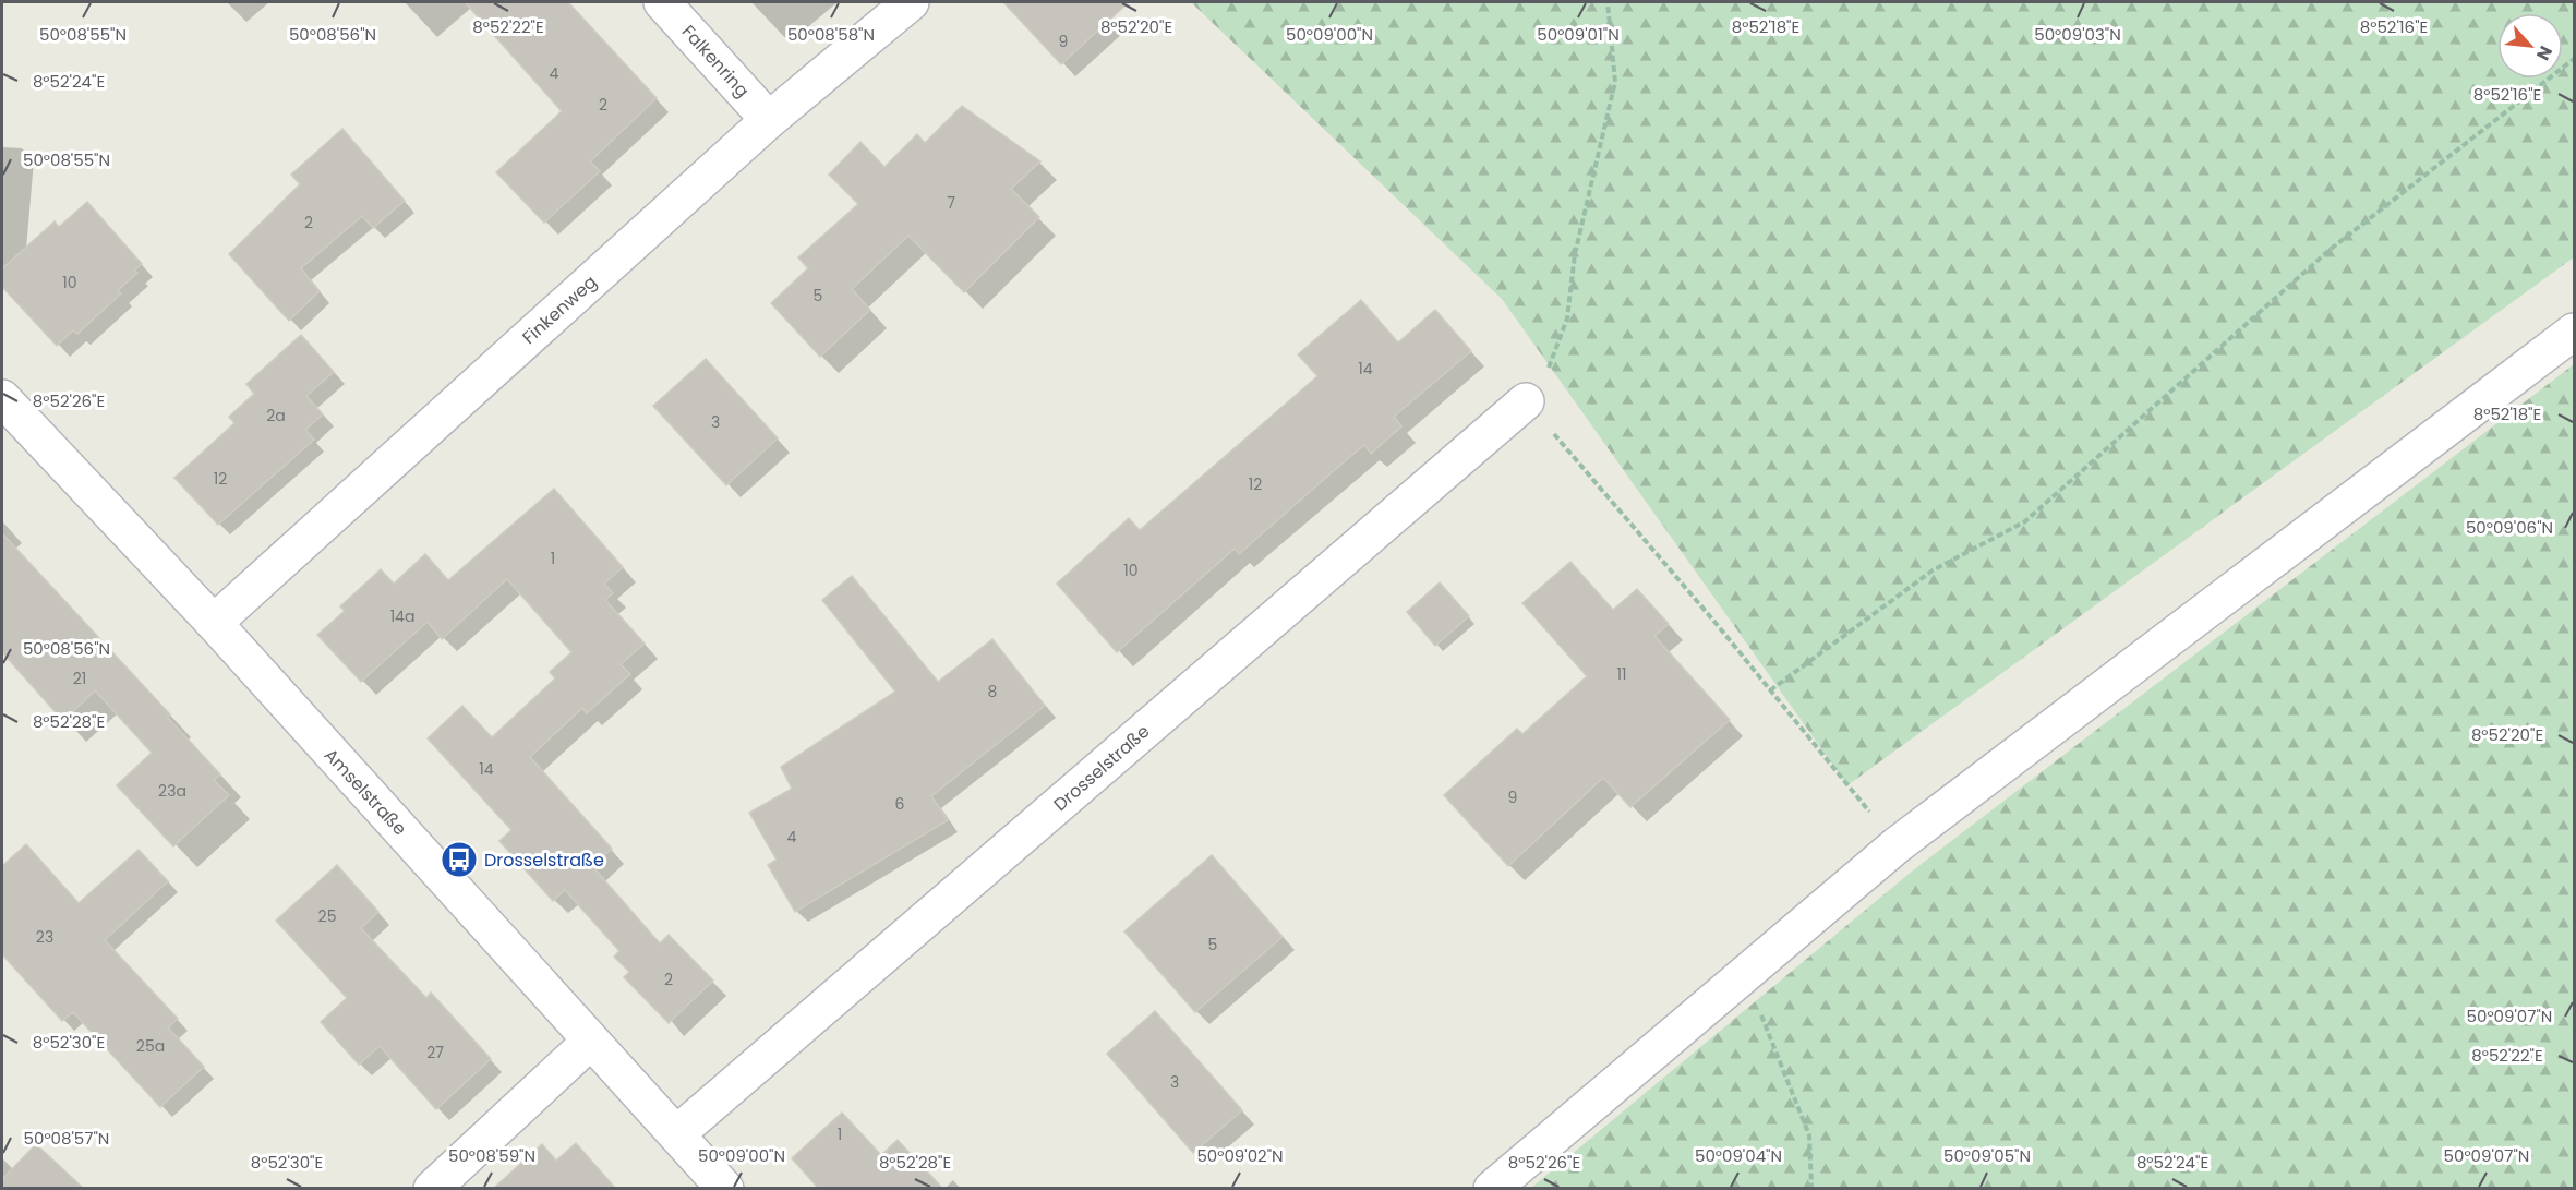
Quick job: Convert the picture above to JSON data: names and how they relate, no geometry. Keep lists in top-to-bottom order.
{
  "streets": {
    "street": [
      "Falkenring",
      "Finkenweg",
      "Drosselstraße",
      "Amselstraße"
    ]
  },
  "crossings": [
    ["Falkenring", "Finkenweg"],
    ["Finkenweg", "Amselstraße"],
    ["Drosselstraße", "Amselstraße"]
  ],
  "places": {
    "bus stop": ["Drosselstraße"]
  },
  "house_numbers": [
    "9",
    "4",
    "2",
    "7",
    "2",
    "10",
    "5",
    "14",
    "2a",
    "3",
    "12",
    "12",
    "1",
    "10",
    "14a",
    "11",
    "21",
    "8",
    "14",
    "23a",
    "9",
    "6",
    "4",
    "25",
    "23",
    "5",
    "2",
    "25a",
    "27",
    "3",
    "1"
  ],
  "north": "bottom right",
  "coordinates": [
    "8°52'22\"E",
    "8°52'20\"E",
    "8°52'18\"E",
    "8°52'16\"E",
    "50°08'55\"N",
    "50°08'56\"N",
    "50°08'58\"N",
    "50°09'00\"N",
    "50°09'01\"N",
    "50°09'03\"N",
    "8°52'24\"E",
    "8°52'26\"E",
    "50°09'06\"N",
    "8°52'28\"E",
    "50°09'07\"N",
    "8°52'30\"E",
    "50°08'57\"N",
    "50°08'59\"N",
    "50°09'02\"N",
    "50°09'04\"N",
    "50°09'05\"N"
  ]
}
